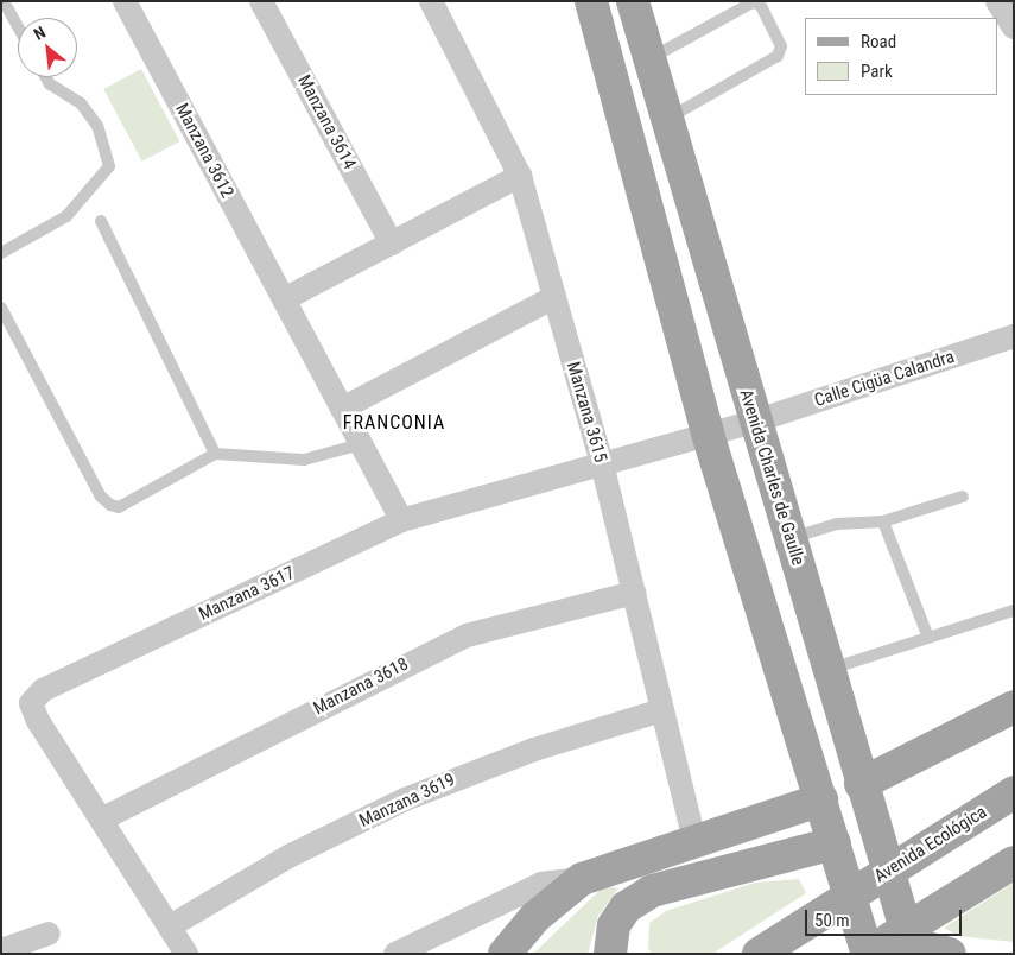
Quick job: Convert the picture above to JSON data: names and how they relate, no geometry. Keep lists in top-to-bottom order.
{
  "streets": {
    "main road": ["Avenida Charles de Gaulle", "Avenida Ecológica"],
    "street": [
      "Manzana 3614",
      "Manzana 3612",
      "Calle Cigüa Calandra",
      "Manzana 3615",
      "Manzana 3617",
      "Manzana 3618",
      "Manzana 3619"
    ]
  },
  "crossings": [
    ["Manzana 3612", "Manzana 3617"],
    ["Calle Cigüa Calandra", "Avenida Charles de Gaulle"],
    ["Calle Cigüa Calandra", "Manzana 3617"],
    ["Manzana 3615", "Manzana 3617"],
    ["Manzana 3615", "Manzana 3618"],
    ["Manzana 3615", "Manzana 3619"],
    ["Avenida Charles de Gaulle", "Manzana 3617"],
    ["Manzana 3617", "Manzana 3618"],
    ["Manzana 3617", "Manzana 3619"]
  ],
  "districts": ["FRANCONIA"],
  "legend": ["Road", "Park"],
  "scale_bar": "50 m",
  "north": "top left"
}
